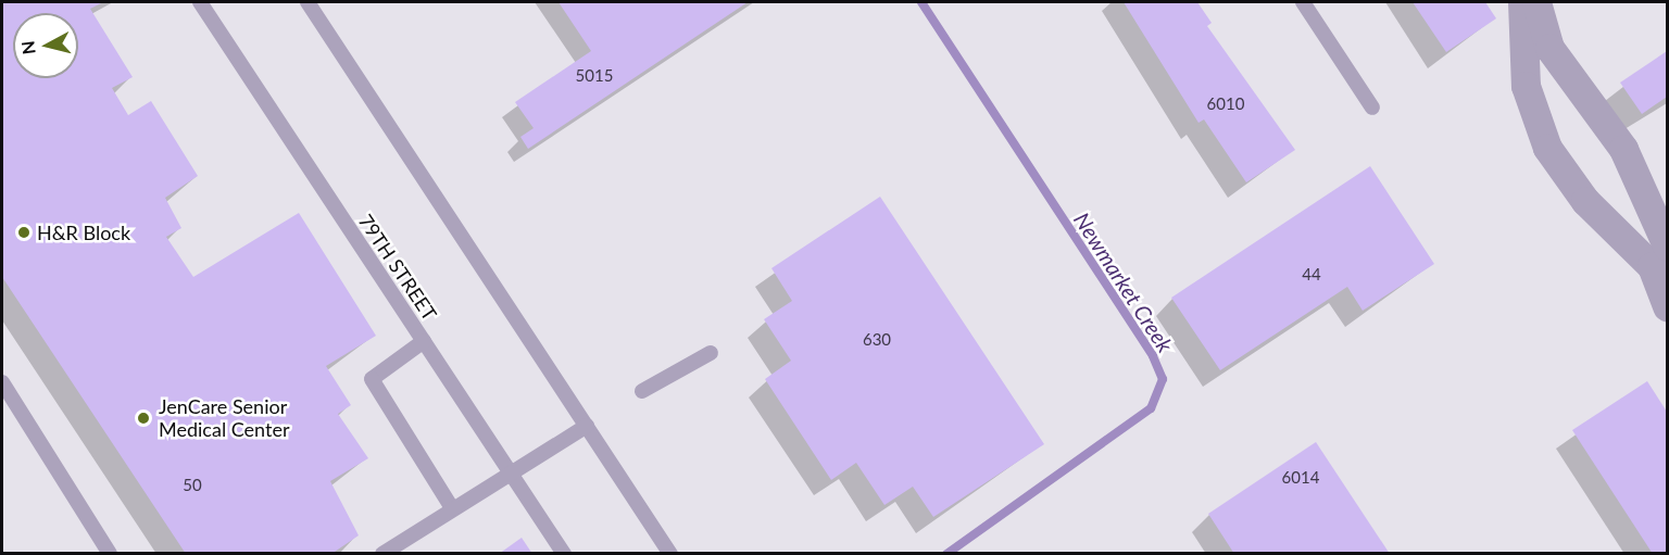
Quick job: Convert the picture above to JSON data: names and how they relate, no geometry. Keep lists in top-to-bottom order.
{
  "streets": {
    "lane": ["79TH STREET"]
  },
  "water": ["Newmarket Creek"],
  "places": ["H&R Block", "JenCare Senior Medical Center"],
  "house_numbers": [
    "5015",
    "6010",
    "44",
    "630",
    "6014",
    "50"
  ],
  "north": "left"
}
